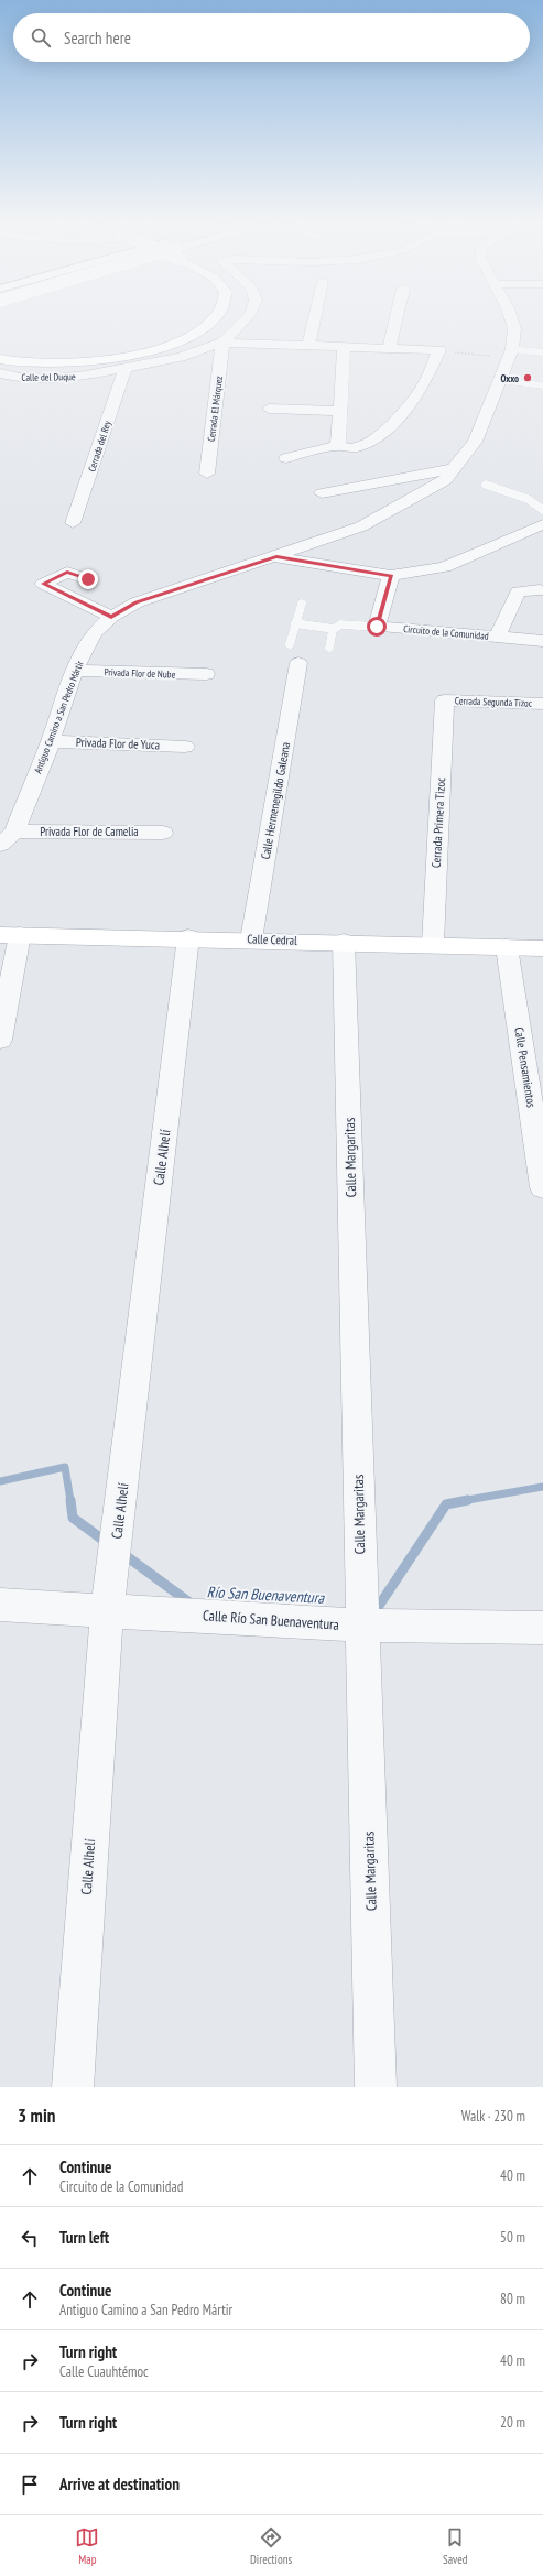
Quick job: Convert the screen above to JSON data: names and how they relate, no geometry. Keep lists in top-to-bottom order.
{
  "streets": {
    "main road": ["Calle Cedral"],
    "street": [
      "Calle del Duque",
      "Cerrada El Márquez",
      "Cerrada del Rey",
      "Circuito de la Comunidad",
      "Privada Flor de Nube",
      "Cerrada Segunda Tizoc",
      "Antiguo Camino a San Pedro Mártir",
      "Privada Flor de Yuca",
      "Calle Hermenegildo Galeana",
      "Cerrada Primera Tizoc",
      "Privada Flor de Camelia",
      "Calle Pensamientos",
      "Calle Alhelí",
      "Calle Margaritas",
      "Calle Río San Buenaventura"
    ]
  },
  "crossings": [
    ["Calle del Duque", "Cerrada El Márquez"],
    ["Calle del Duque", "Cerrada del Rey"],
    ["Privada Flor de Nube", "Antiguo Camino a San Pedro Mártir"],
    ["Cerrada Segunda Tizoc", "Cerrada Primera Tizoc"],
    ["Antiguo Camino a San Pedro Mártir", "Privada Flor de Yuca"],
    ["Antiguo Camino a San Pedro Mártir", "Privada Flor de Camelia"],
    ["Calle Hermenegildo Galeana", "Calle Cedral"],
    ["Cerrada Primera Tizoc", "Calle Cedral"],
    ["Calle Cedral", "Calle Pensamientos"],
    ["Calle Cedral", "Calle Alhelí"],
    ["Calle Cedral", "Calle Margaritas"],
    ["Calle Alhelí", "Calle Río San Buenaventura"],
    ["Calle Margaritas", "Calle Río San Buenaventura"]
  ],
  "water": ["Río San Buenaventura"],
  "places": ["Oxxo"],
  "page": {
    "search": "Search here",
    "heading": ["3 min", "Walk · 230 m"],
    "list": [
      ["Continue", "Circuito de la Comunidad", "40 m"],
      ["Turn left", "50 m"],
      ["Continue", "Antiguo Camino a San Pedro Mártir", "80 m"],
      ["Turn right", "Calle Cuauhtémoc", "40 m"],
      ["Turn right", "20 m"],
      "Arrive at destination"
    ],
    "nav": ["Map", "Directions", "Saved"]
  }
}
